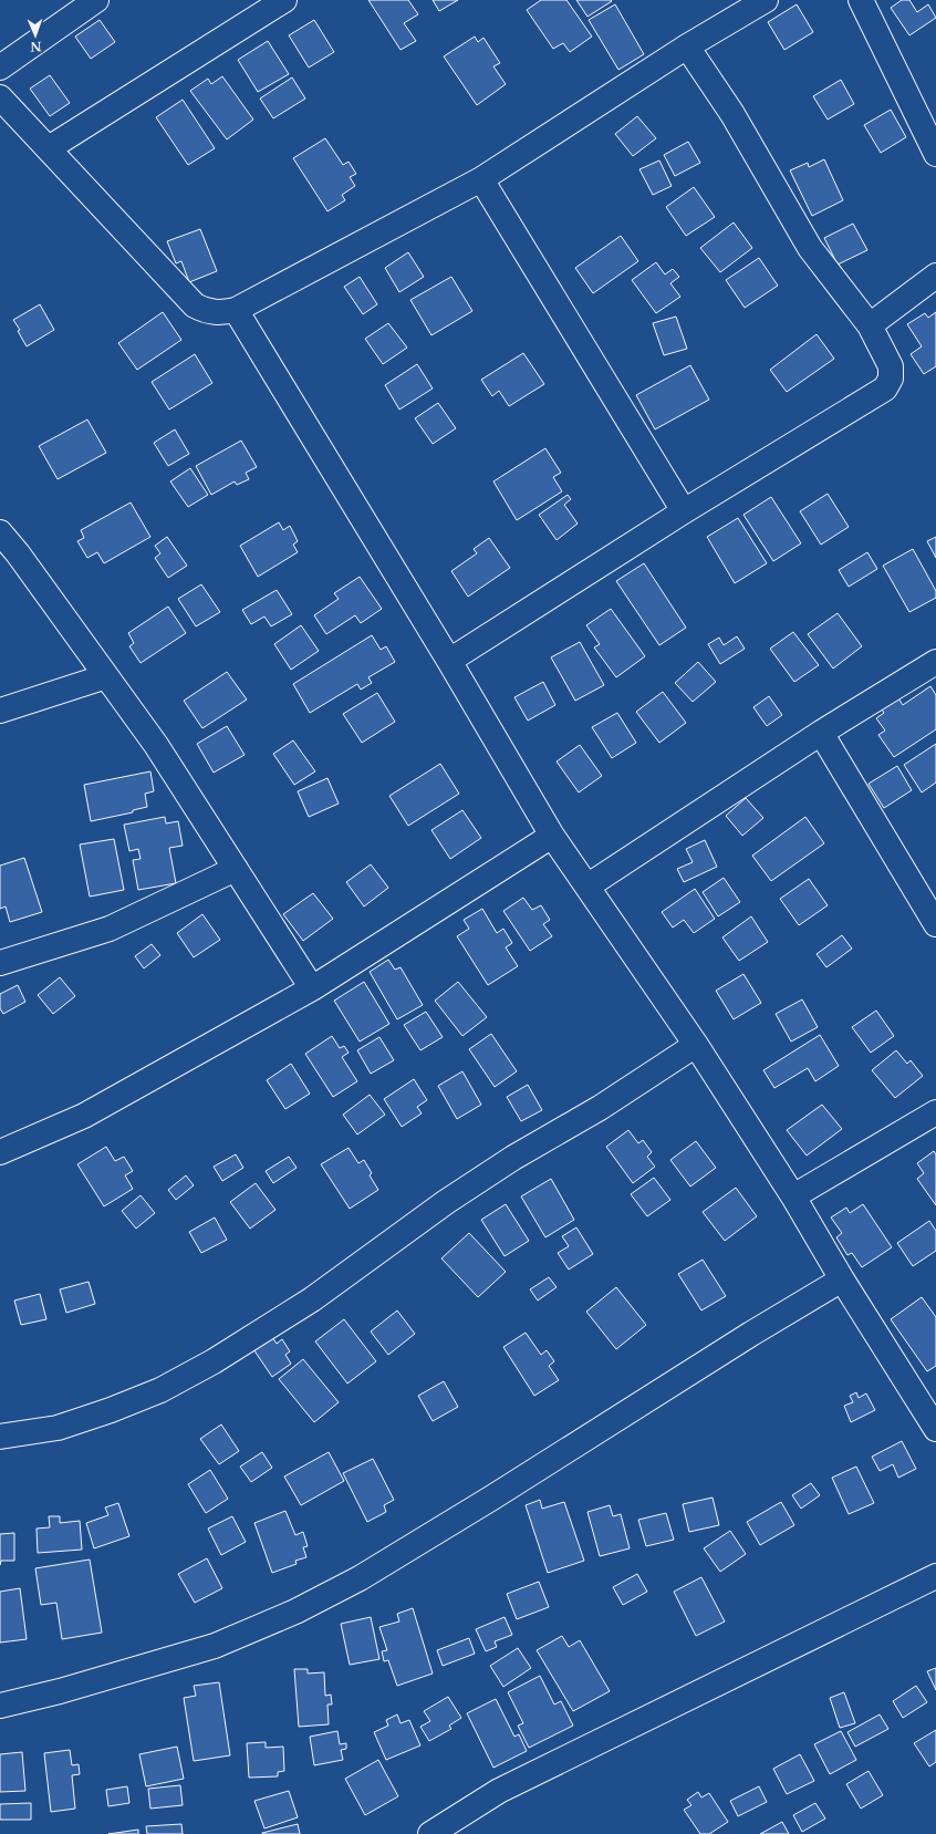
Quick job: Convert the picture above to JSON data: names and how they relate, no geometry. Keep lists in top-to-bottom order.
{
  "north": "bottom"
}
